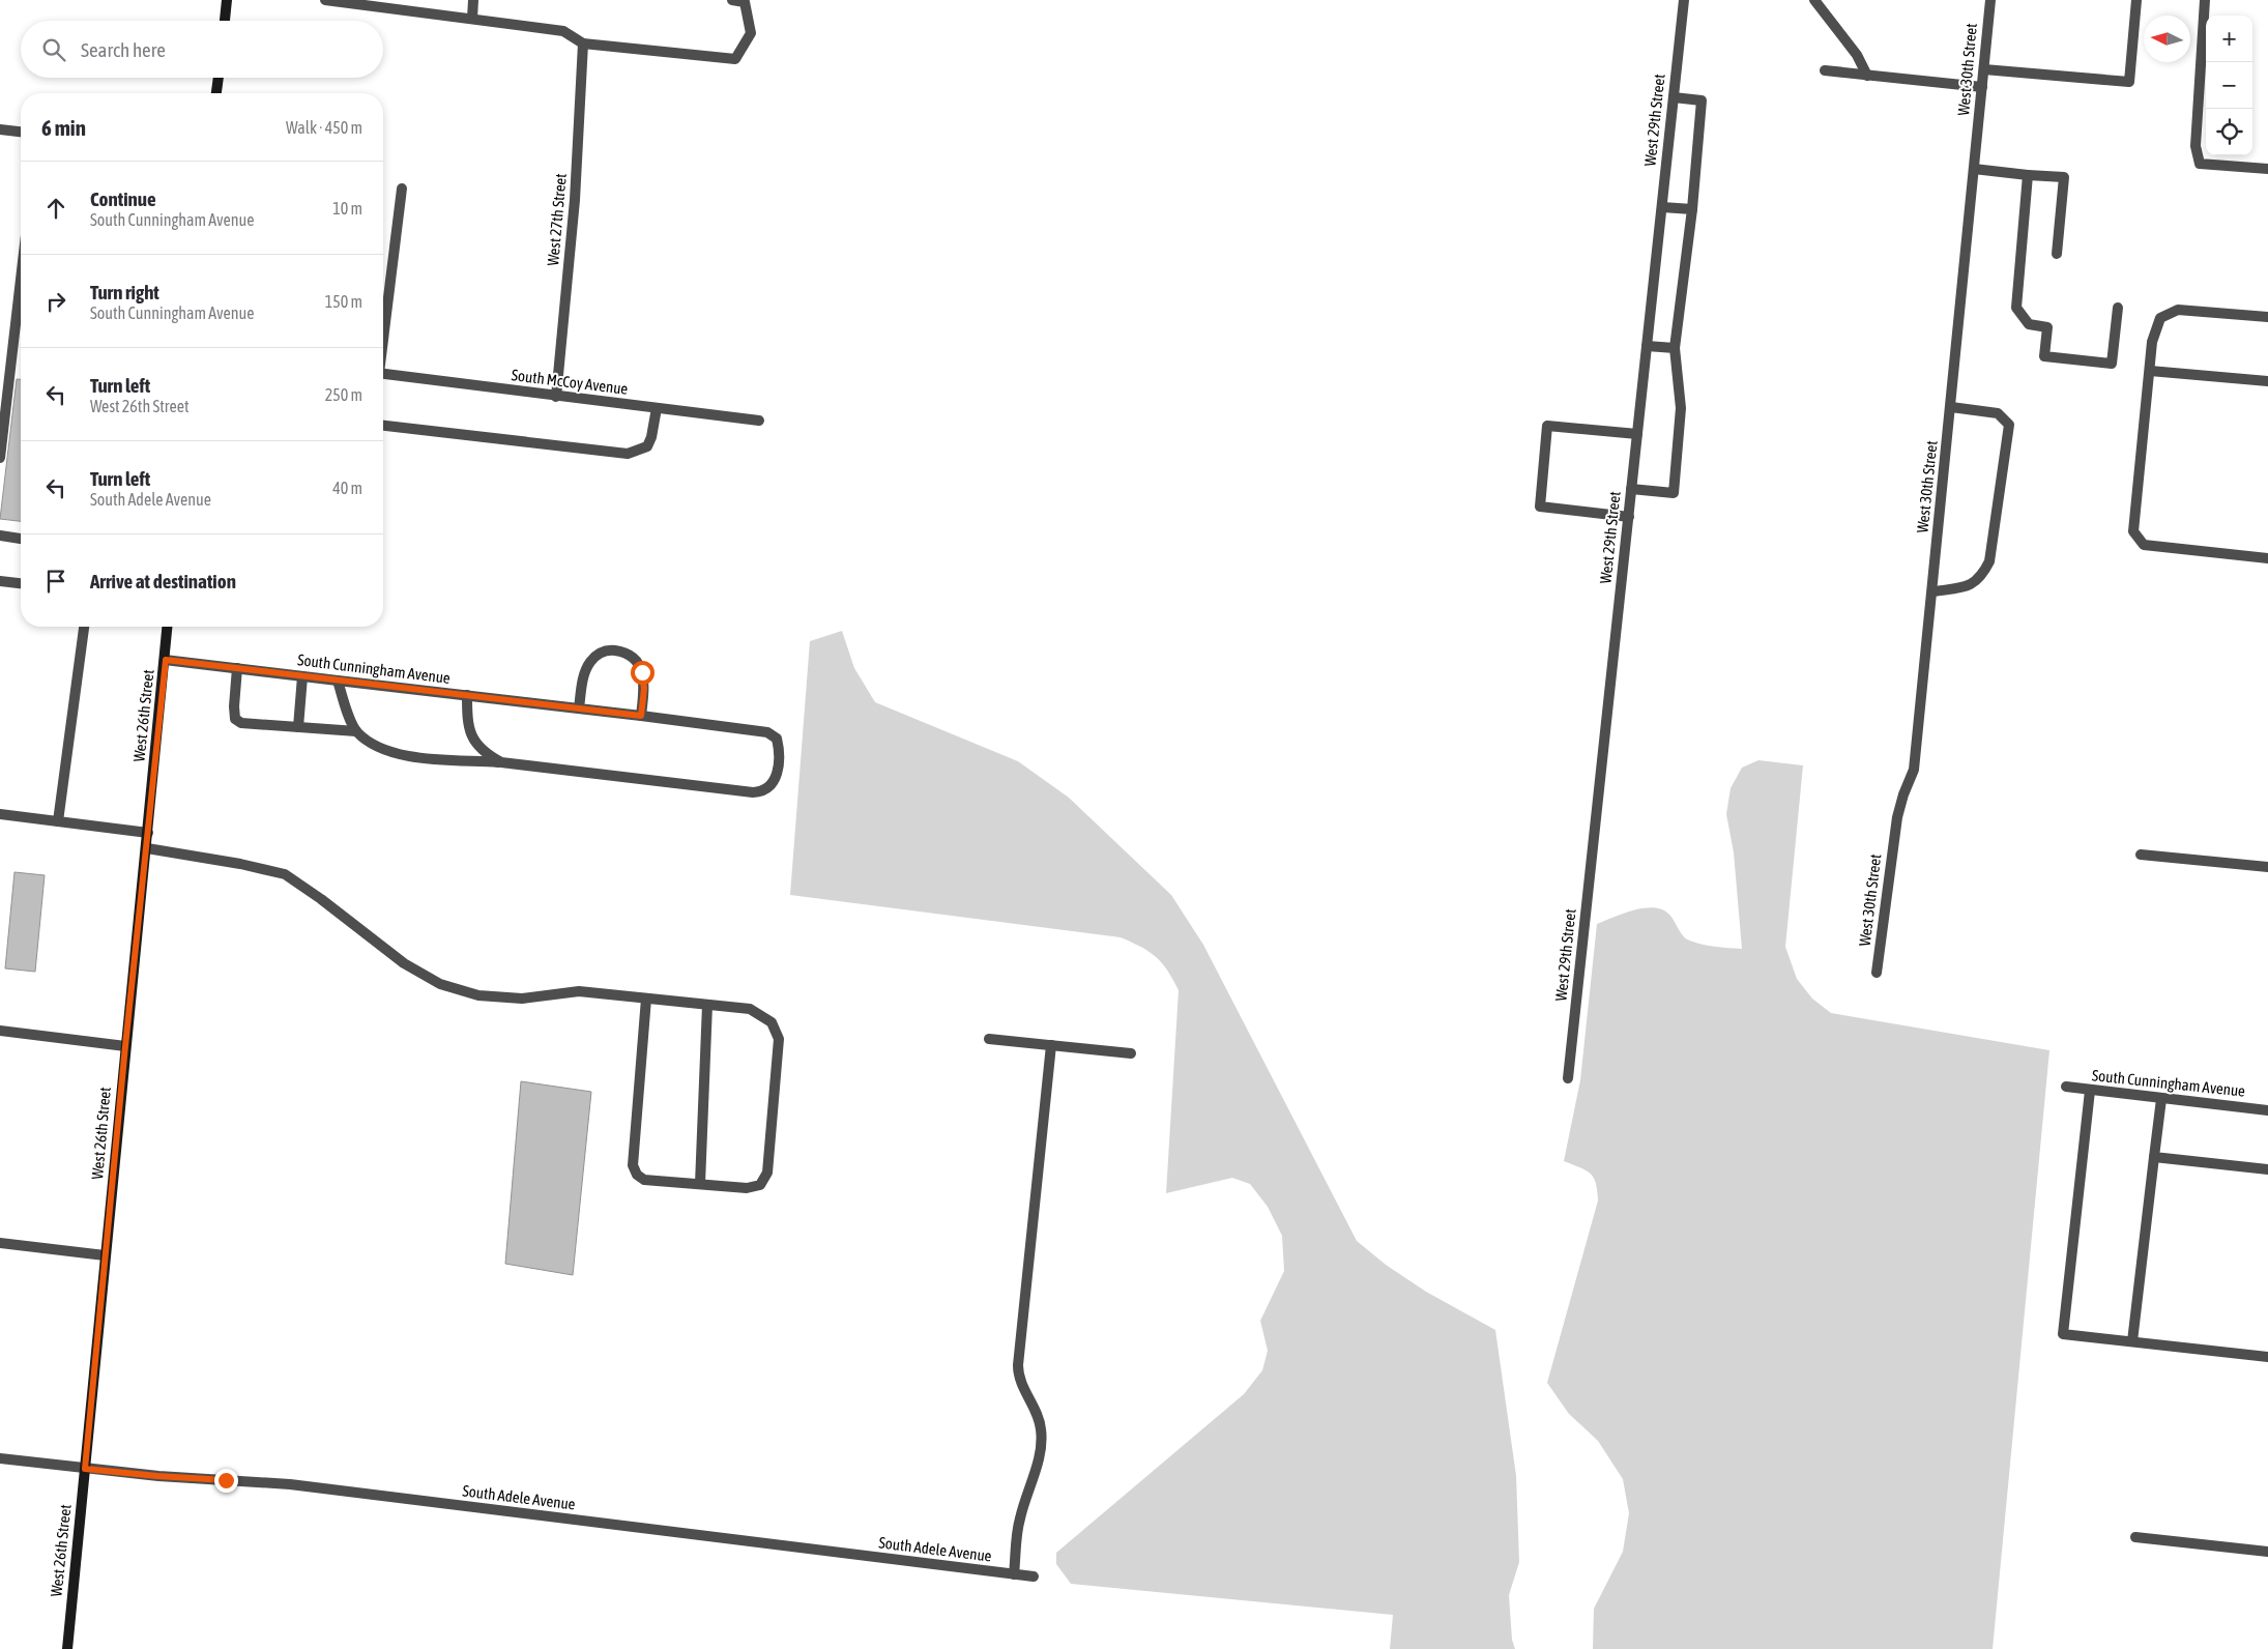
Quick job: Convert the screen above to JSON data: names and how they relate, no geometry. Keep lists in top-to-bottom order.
{
  "streets": {
    "street": [
      "West 30th Street",
      "West 29th Street",
      "West 27th Street",
      "South McCoy Avenue",
      "South Cunningham Avenue",
      "West 26th Street",
      "South Adele Avenue"
    ]
  },
  "crossings": [
    ["West 27th Street", "South McCoy Avenue"],
    ["South Cunningham Avenue", "West 26th Street"],
    ["West 26th Street", "South Adele Avenue"]
  ],
  "north": "left",
  "page": {
    "map_buttons": ["+", "−"],
    "search": "Search here",
    "heading": ["6 min", "Walk · 450 m"],
    "list": [
      ["Continue", "South Cunningham Avenue", "10 m"],
      ["Turn right", "South Cunningham Avenue", "150 m"],
      ["Turn left", "West 26th Street", "250 m"],
      ["Turn left", "South Adele Avenue", "40 m"],
      "Arrive at destination"
    ]
  }
}
